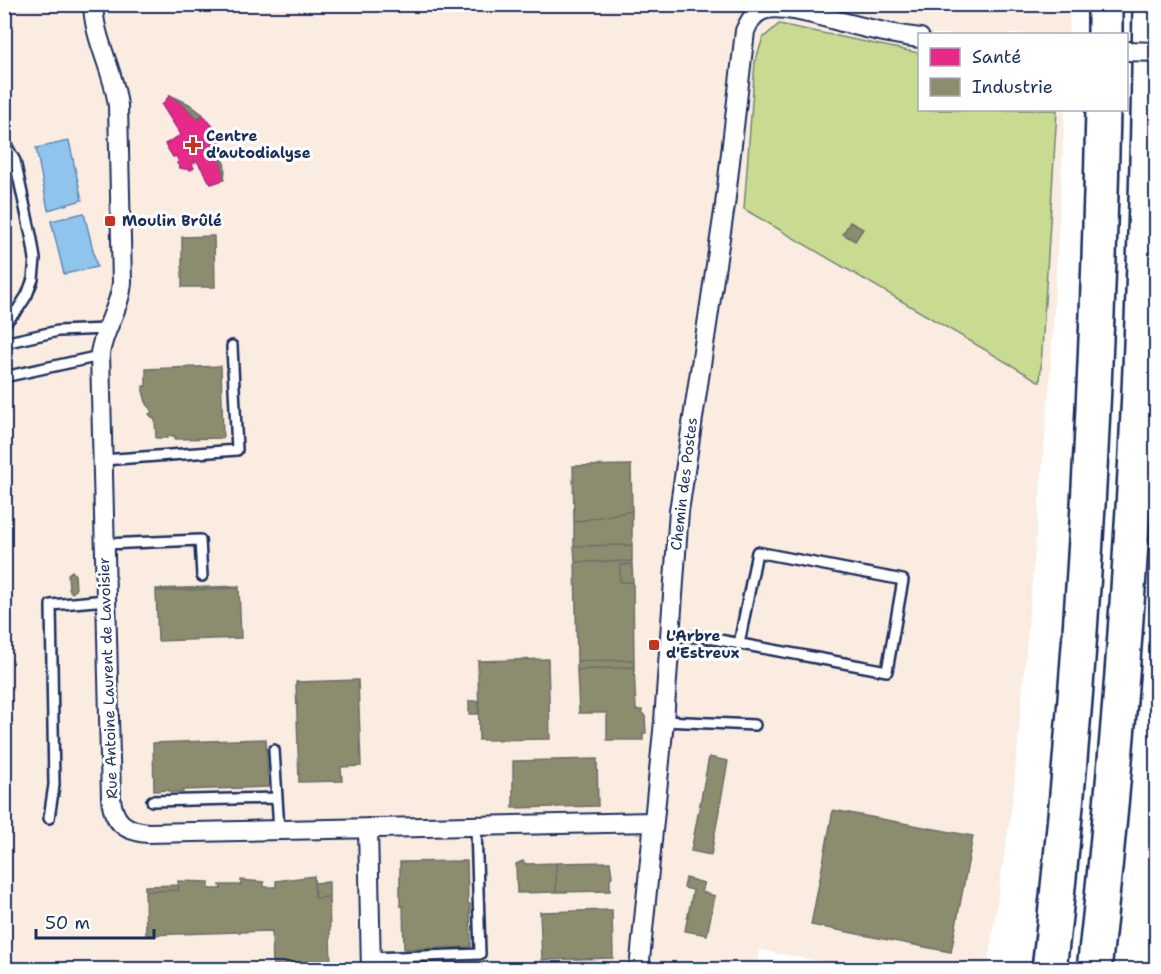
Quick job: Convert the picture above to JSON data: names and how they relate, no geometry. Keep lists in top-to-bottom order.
{
  "streets": {
    "street": ["Chemin des Postes", "Rue Antoine Laurent de Lavoisier"]
  },
  "crossings": [
    ["Chemin des Postes", "Rue Antoine Laurent de Lavoisier"]
  ],
  "places": {
    "health": ["Centre d'autodialyse"],
    "transit": ["Moulin Brûlé", "L'Arbre d'Estreux"]
  },
  "legend": ["Santé", "Industrie"],
  "scale_bar": "50 m"
}
